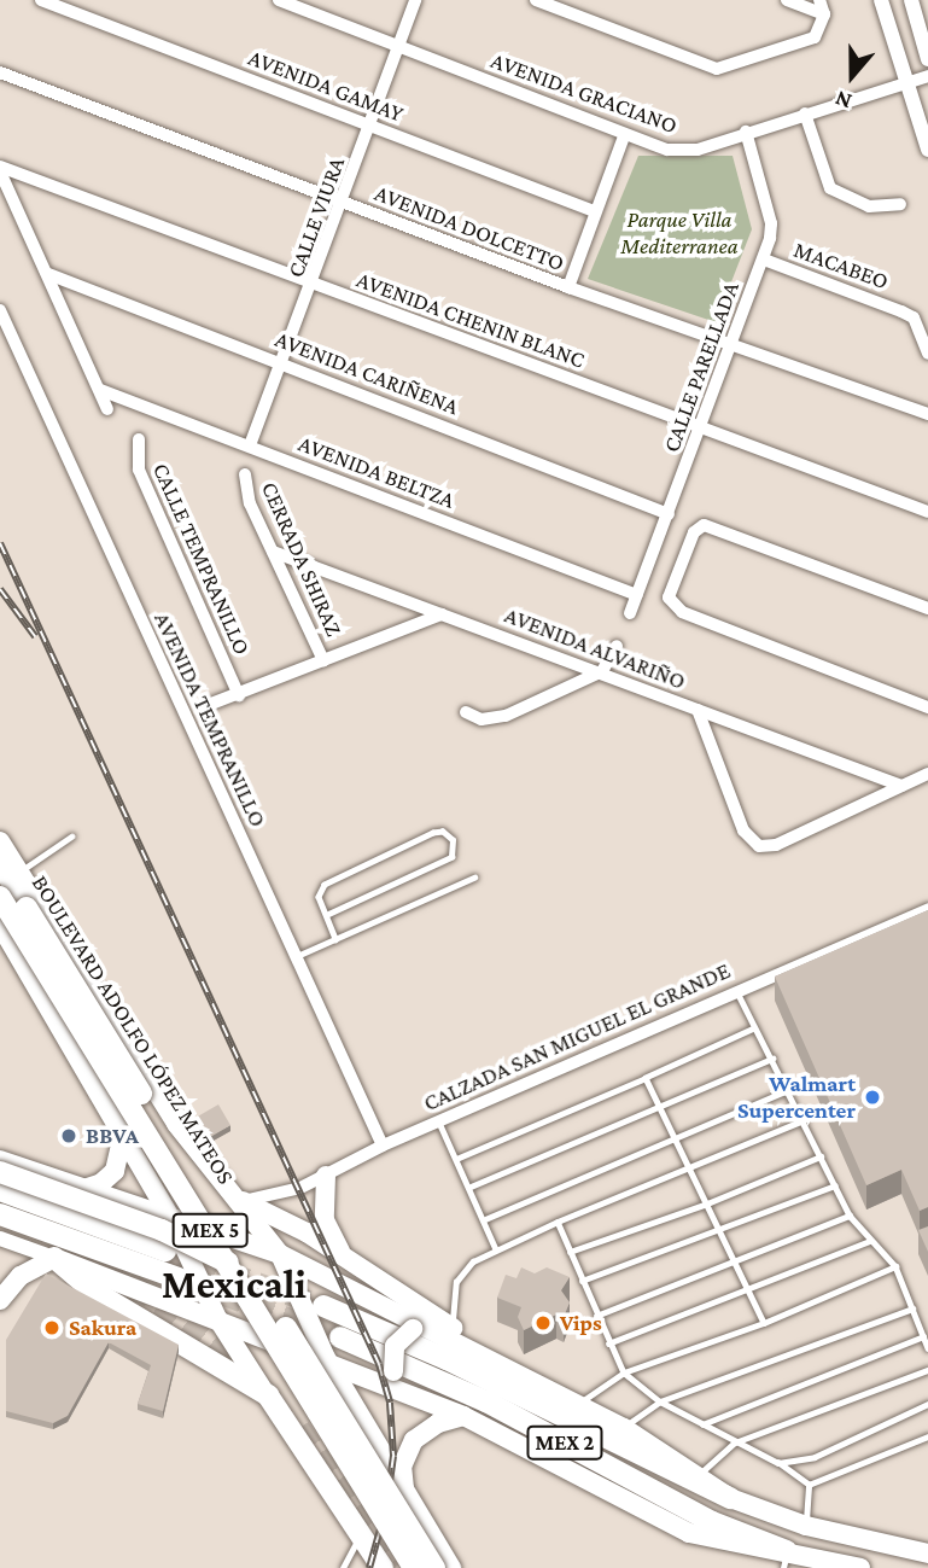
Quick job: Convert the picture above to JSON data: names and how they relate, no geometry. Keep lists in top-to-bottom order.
{
  "streets": {
    "highway": ["BOULEVARD ADOLFO LÓPEZ MATEOS", "MEX 5", "MEX 2"],
    "street": [
      "AVENIDA GAMAY",
      "AVENIDA GRACIANO",
      "CALLE VIURA",
      "AVENIDA DOLCETTO",
      "MACABEO",
      "AVENIDA CHENIN BLANC",
      "CALLE PARELLADA",
      "AVENIDA CARIÑENA",
      "AVENIDA BELTZA",
      "CALLE TEMPRANILLO",
      "CERRADA SHIRAZ",
      "AVENIDA ALVARIÑO",
      "AVENIDA TEMPRANILLO",
      "CALZADA SAN MIGUEL EL GRANDE"
    ]
  },
  "crossings": [
    ["AVENIDA GAMAY", "CALLE VIURA"],
    ["AVENIDA GRACIANO", "CALLE VIURA"],
    ["AVENIDA GRACIANO", "CALLE PARELLADA"],
    ["CALLE VIURA", "AVENIDA DOLCETTO"],
    ["CALLE VIURA", "AVENIDA CHENIN BLANC"],
    ["CALLE VIURA", "AVENIDA CARIÑENA"],
    ["CALLE VIURA", "AVENIDA BELTZA"],
    ["AVENIDA DOLCETTO", "CALLE PARELLADA"],
    ["MACABEO", "CALLE PARELLADA"],
    ["AVENIDA CHENIN BLANC", "CALLE PARELLADA"],
    ["CALLE PARELLADA", "AVENIDA CARIÑENA"],
    ["CALLE PARELLADA", "AVENIDA BELTZA"],
    ["CERRADA SHIRAZ", "AVENIDA ALVARIÑO"],
    ["AVENIDA TEMPRANILLO", "CALZADA SAN MIGUEL EL GRANDE"]
  ],
  "districts": ["Mexicali"],
  "parks": ["Parque Villa Mediterranea"],
  "places": [
    "Walmart Supercenter",
    "BBVA",
    "Vips",
    "Sakura"
  ],
  "north": "bottom"
}
